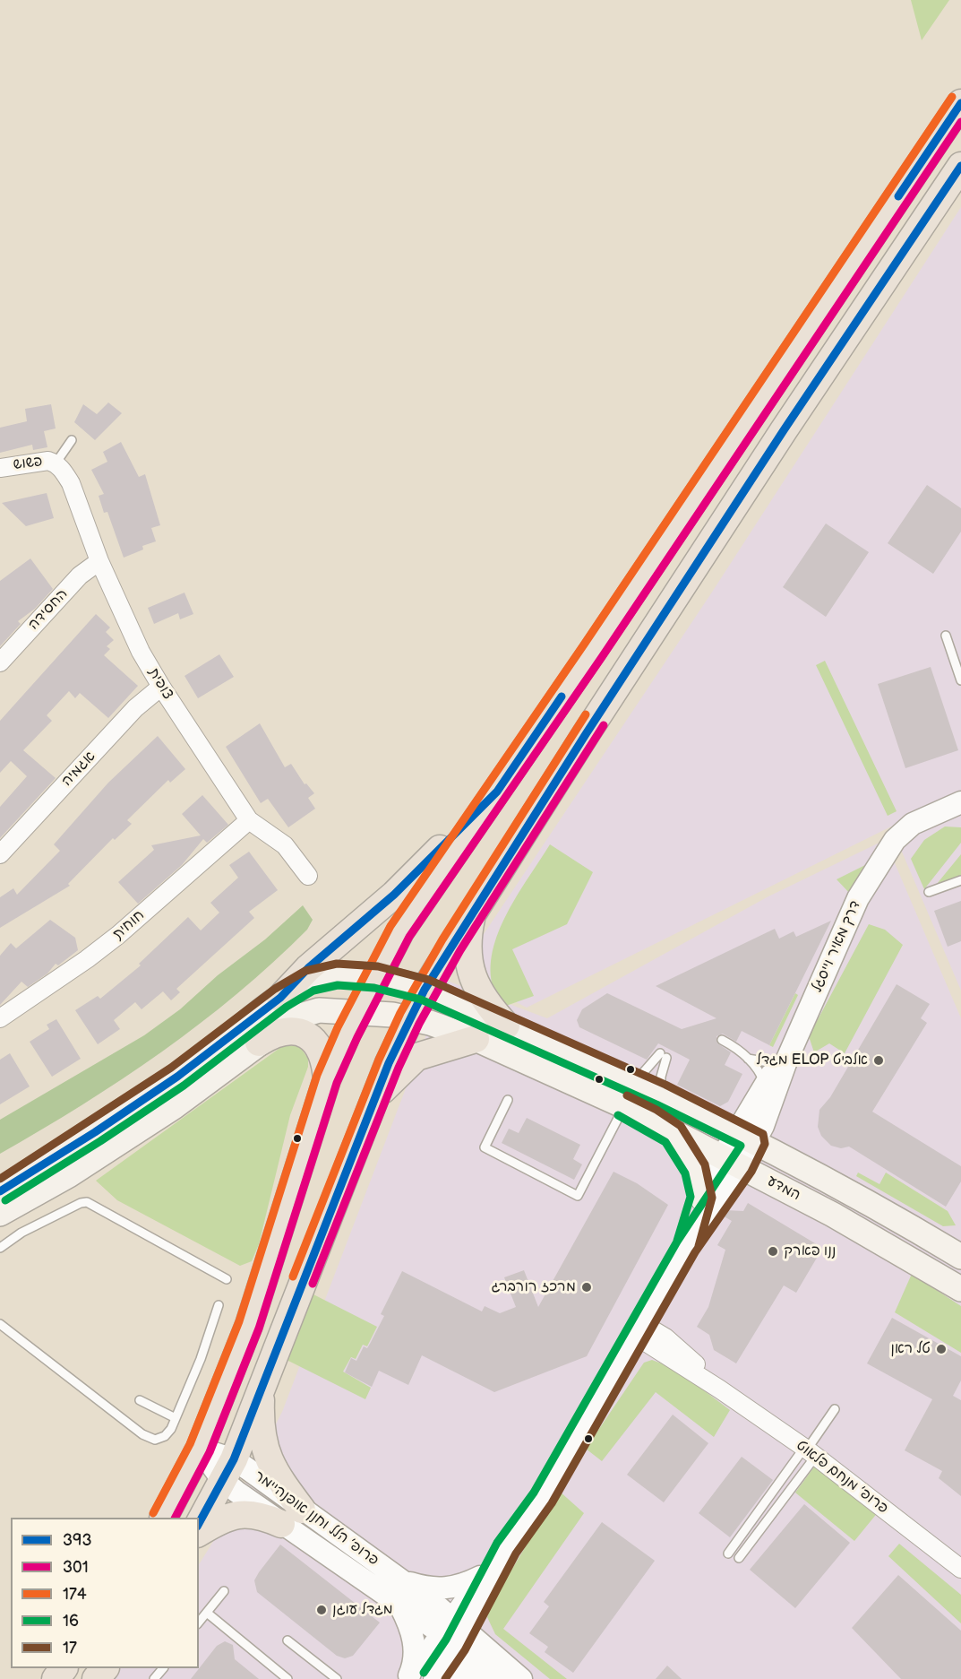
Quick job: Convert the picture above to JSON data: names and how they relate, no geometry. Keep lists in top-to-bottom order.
{
  "streets": {
    "main road": ["המדע"],
    "street": [
      "פשוש",
      "החסידה",
      "צופית",
      "אגמיה",
      "חוחית",
      "דרך מאיר וייסגל",
      "פרופ׳ מנחם פלאוט",
      "פרופ׳ הלל וחנן אופנהיימר"
    ]
  },
  "crossings": [
    ["פשוש", "צופית"],
    ["החסידה", "צופית"],
    ["צופית", "אגמיה"],
    ["צופית", "חוחית"],
    ["דרך מאיר וייסגל", "המדע"]
  ],
  "places": [
    "מגדל ELOP אלביט",
    "ננו פארק",
    "מרכז רורברג",
    "טל ראן",
    "מגדל עוגן"
  ],
  "lines": [
    "transit line 174",
    "transit line 393",
    "transit line 301",
    "transit line 17",
    "transit line 16"
  ],
  "legend": [
    "393",
    "301",
    "174",
    "16",
    "17"
  ]
}
